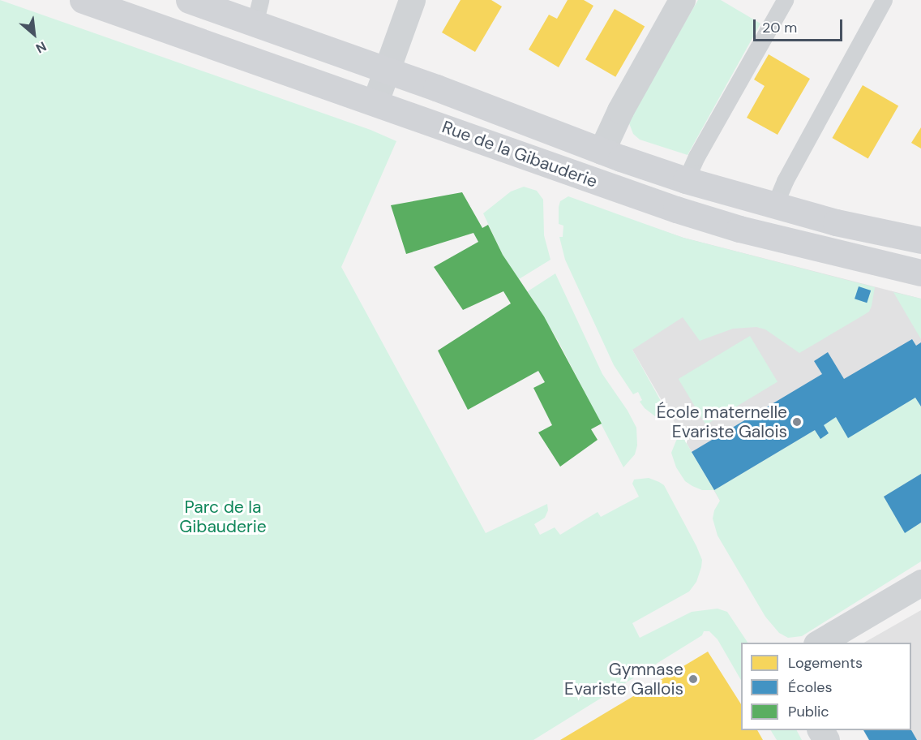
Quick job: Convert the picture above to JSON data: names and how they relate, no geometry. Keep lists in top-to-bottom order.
{
  "streets": {
    "street": ["Rue de la Gibauderie"]
  },
  "parks": ["Parc de la Gibauderie"],
  "places": ["École maternelle Evariste Galois", "Gymnase Evariste Gallois"],
  "legend": ["Logements", "Écoles", "Public"],
  "scale_bar": "20 m",
  "north": "bottom right"
}
